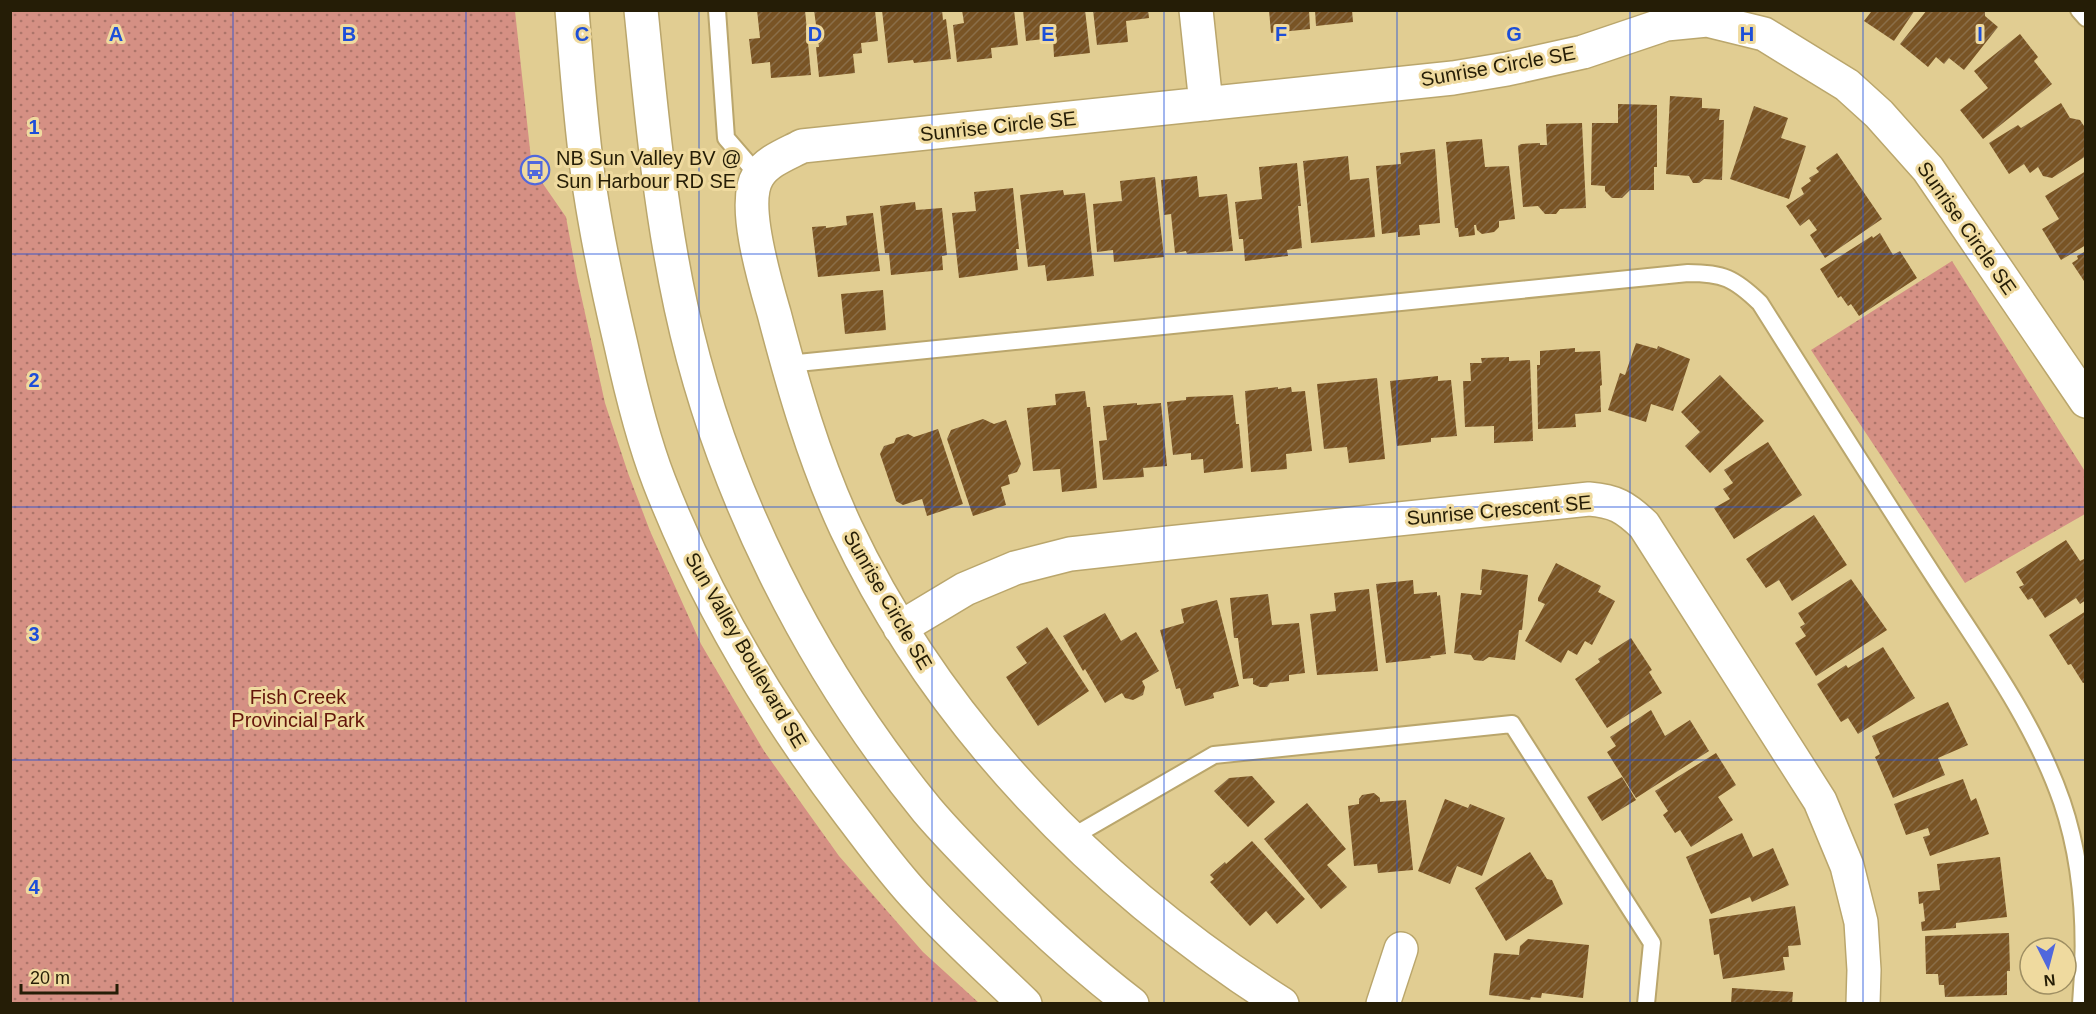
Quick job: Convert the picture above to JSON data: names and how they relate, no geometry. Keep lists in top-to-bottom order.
{
  "streets": {
    "street": ["Sunrise Circle SE", "Sunrise Crescent SE", "Sun Valley Boulevard SE"]
  },
  "crossings": [
    ["Sunrise Circle SE", "Sunrise Crescent SE"]
  ],
  "parks": ["Fish Creek Provincial Park"],
  "places": {
    "bus stop": ["NB Sun Valley BV @ Sun Harbour RD SE"]
  },
  "scale_bar": "20 m",
  "north": "bottom",
  "grid": {
    "columns": [
      "A",
      "B",
      "C",
      "D",
      "E",
      "F",
      "G",
      "H",
      "I"
    ],
    "rows": [
      "1",
      "2",
      "3",
      "4"
    ]
  }
}
